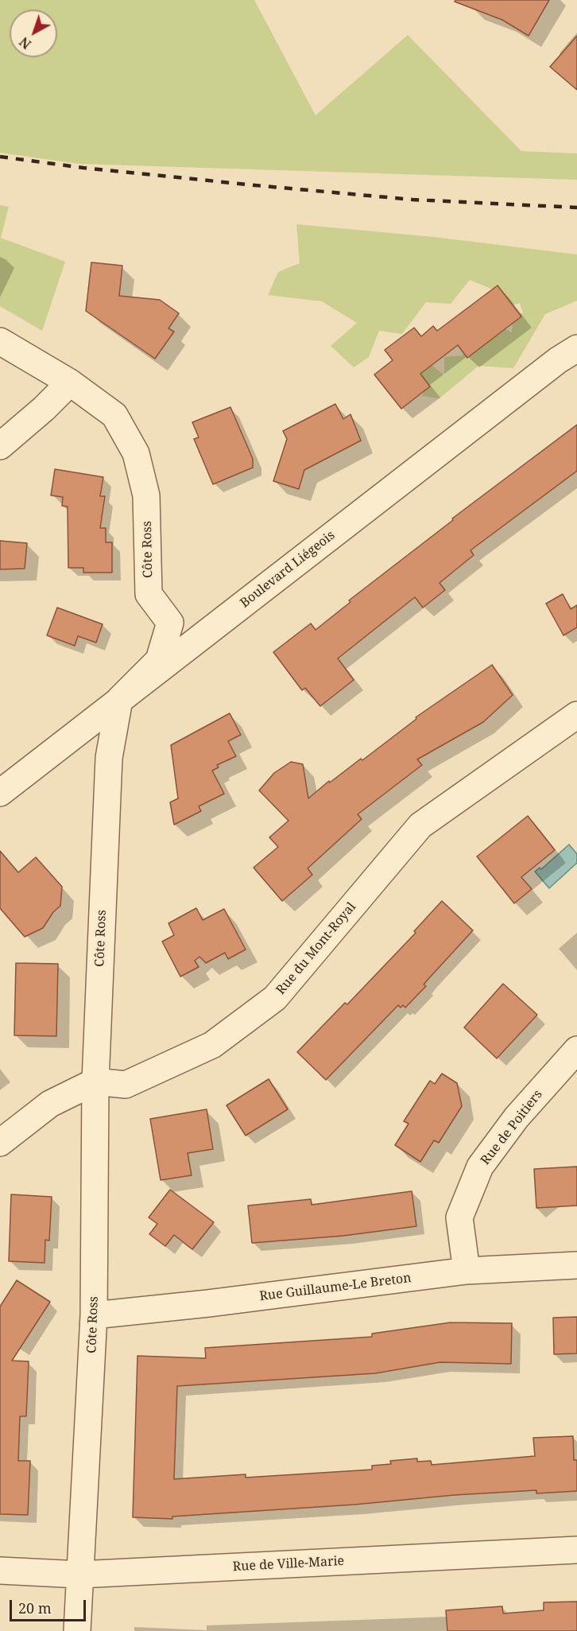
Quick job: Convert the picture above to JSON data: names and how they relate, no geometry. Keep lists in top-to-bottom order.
{
  "streets": {
    "street": [
      "Côte Ross",
      "Boulevard Liégeois",
      "Rue du Mont-Royal",
      "Rue de Poitiers",
      "Rue Guillaume-Le Breton",
      "Rue de Ville-Marie"
    ]
  },
  "crossings": [
    ["Côte Ross", "Boulevard Liégeois"],
    ["Côte Ross", "Rue du Mont-Royal"],
    ["Côte Ross", "Rue Guillaume-Le Breton"],
    ["Côte Ross", "Rue de Ville-Marie"],
    ["Rue de Poitiers", "Rue Guillaume-Le Breton"]
  ],
  "scale_bar": "20 m",
  "north": "bottom left"
}
